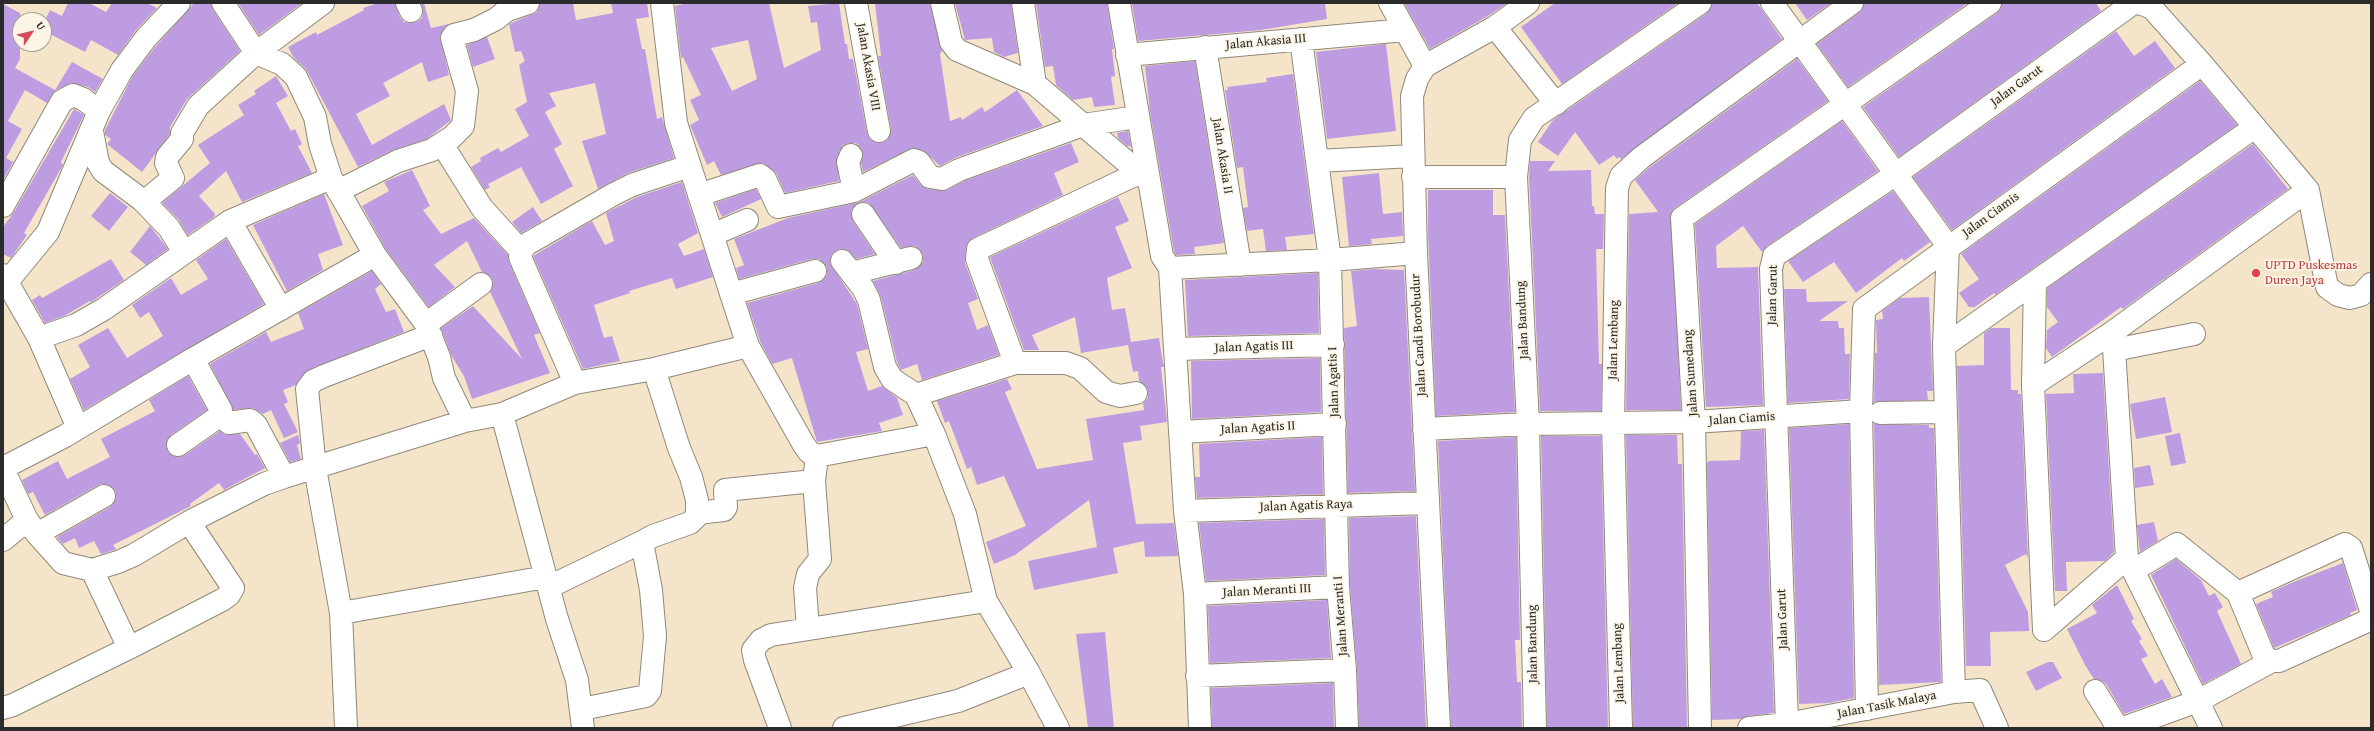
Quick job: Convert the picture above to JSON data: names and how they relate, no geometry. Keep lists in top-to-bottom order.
{
  "streets": {
    "street": [
      "Jalan Akasia III",
      "Jalan Akasia VIII",
      "Jalan Garut",
      "Jalan Akasia II",
      "Jalan Ciamis",
      "Jalan Bandung",
      "Jalan Candi Borobudur",
      "Jalan Lembang",
      "Jalan Agatis III",
      "Jalan Sumedang",
      "Jalan Agatis I",
      "Jalan Agatis II",
      "Jalan Agatis Raya",
      "Jalan Meranti III",
      "Jalan Meranti I",
      "Jalan Tasik Malaya"
    ]
  },
  "crossings": [
    ["Jalan Akasia III", "Jalan Akasia II"],
    ["Jalan Akasia III", "Jalan Agatis I"],
    ["Jalan Garut", "Jalan Ciamis"],
    ["Jalan Garut", "Jalan Tasik Malaya"],
    ["Jalan Ciamis", "Jalan Bandung"],
    ["Jalan Ciamis", "Jalan Candi Borobudur"],
    ["Jalan Ciamis", "Jalan Lembang"],
    ["Jalan Ciamis", "Jalan Sumedang"],
    ["Jalan Ciamis", "Jalan Tasik Malaya"],
    ["Jalan Candi Borobudur", "Jalan Agatis Raya"],
    ["Jalan Agatis III", "Jalan Agatis I"],
    ["Jalan Agatis I", "Jalan Agatis II"],
    ["Jalan Agatis I", "Jalan Agatis Raya"],
    ["Jalan Agatis I", "Jalan Meranti I"],
    ["Jalan Agatis Raya", "Jalan Meranti I"],
    ["Jalan Meranti III", "Jalan Meranti I"]
  ],
  "places": ["UPTD Puskesmas Duren Jaya"],
  "north": "top right"
}
